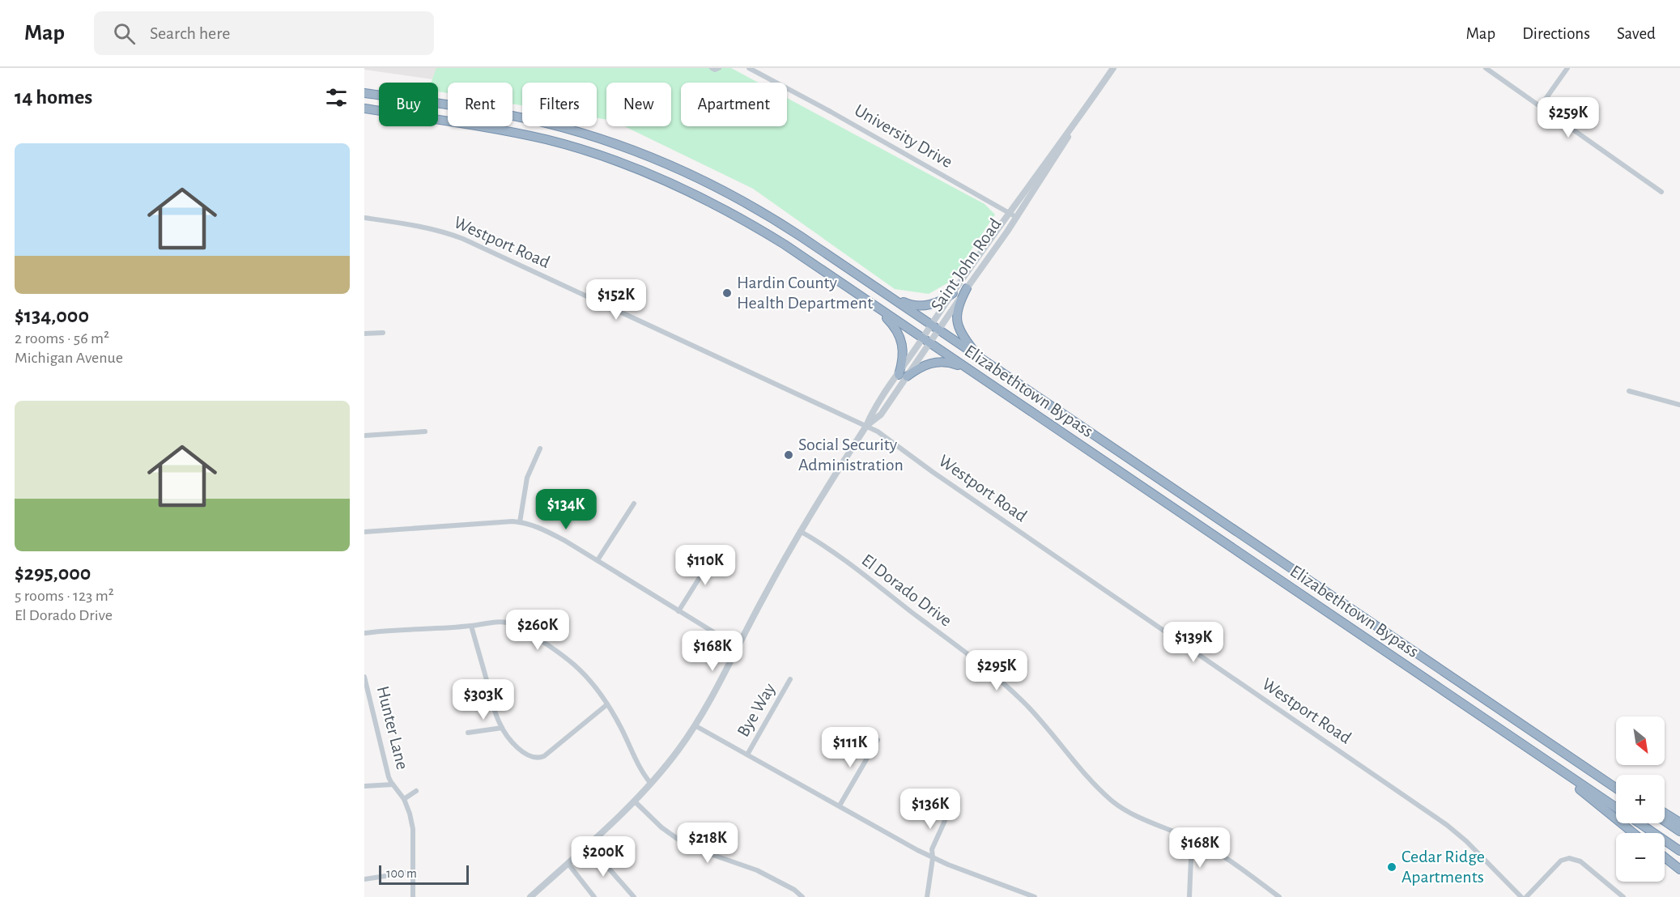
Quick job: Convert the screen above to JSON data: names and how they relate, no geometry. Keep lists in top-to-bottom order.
{
  "streets": {
    "highway": ["Elizabethtown Bypass"],
    "street": [
      "University Drive",
      "Westport Road",
      "Saint John Road",
      "El Dorado Drive",
      "Bye Way",
      "Hunter Lane"
    ]
  },
  "crossings": [
    ["University Drive", "Saint John Road"],
    ["Westport Road", "Saint John Road"],
    ["Saint John Road", "Elizabethtown Bypass"],
    ["Saint John Road", "El Dorado Drive"]
  ],
  "places": ["Hardin County Health Department", "Social Security Administration", "Cedar Ridge Apartments"],
  "scale_bar": "100 m",
  "north": "bottom right",
  "page": {
    "header": "Map",
    "search": "Search here",
    "nav": ["Map", "Directions", "Saved"],
    "heading": "14 homes",
    "chip": [
      "Buy",
      "Rent",
      "Filters",
      "New",
      "Apartment"
    ],
    "price": [
      "$259K",
      "$152K",
      "$134K",
      "$110K",
      "$260K",
      "$139K",
      "$168K",
      "$295K",
      "$303K",
      "$111K",
      "$136K",
      "$218K",
      "$168K",
      "$200K"
    ],
    "list": [
      {
        "name": "$134,000",
        "note": "2 rooms · 56 m² · Michigan Avenue"
      },
      {
        "name": "$295,000",
        "note": "5 rooms · 123 m² · El Dorado Drive"
      }
    ],
    "map_buttons": ["+", "−"],
    "scale": "100 m"
  }
}
